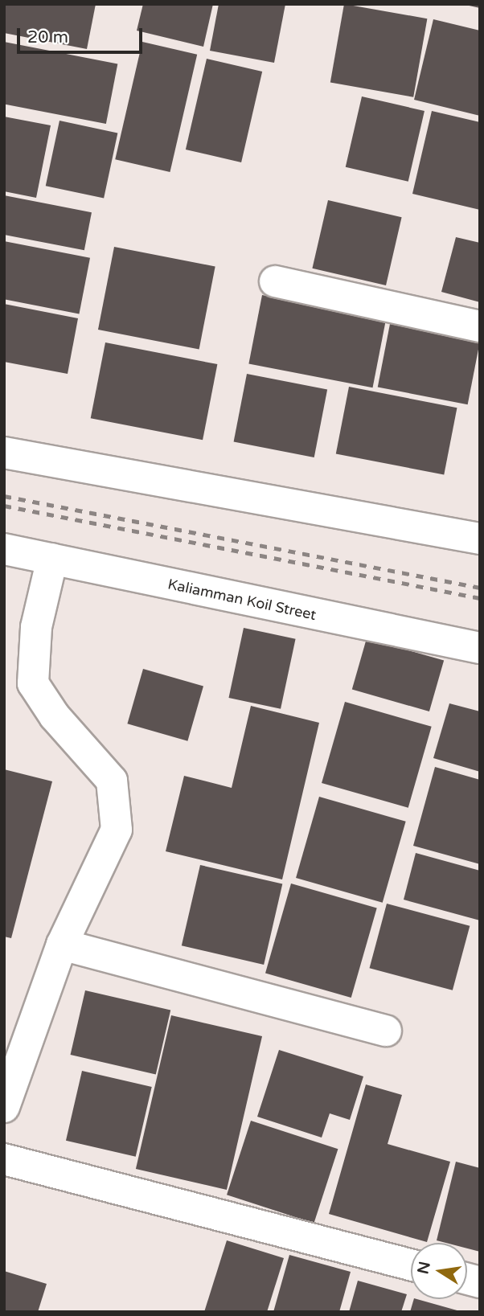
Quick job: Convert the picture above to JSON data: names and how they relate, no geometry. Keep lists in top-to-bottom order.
{
  "streets": {
    "street": ["Kaliamman Koil Street"]
  },
  "scale_bar": "20 m",
  "north": "left"
}
